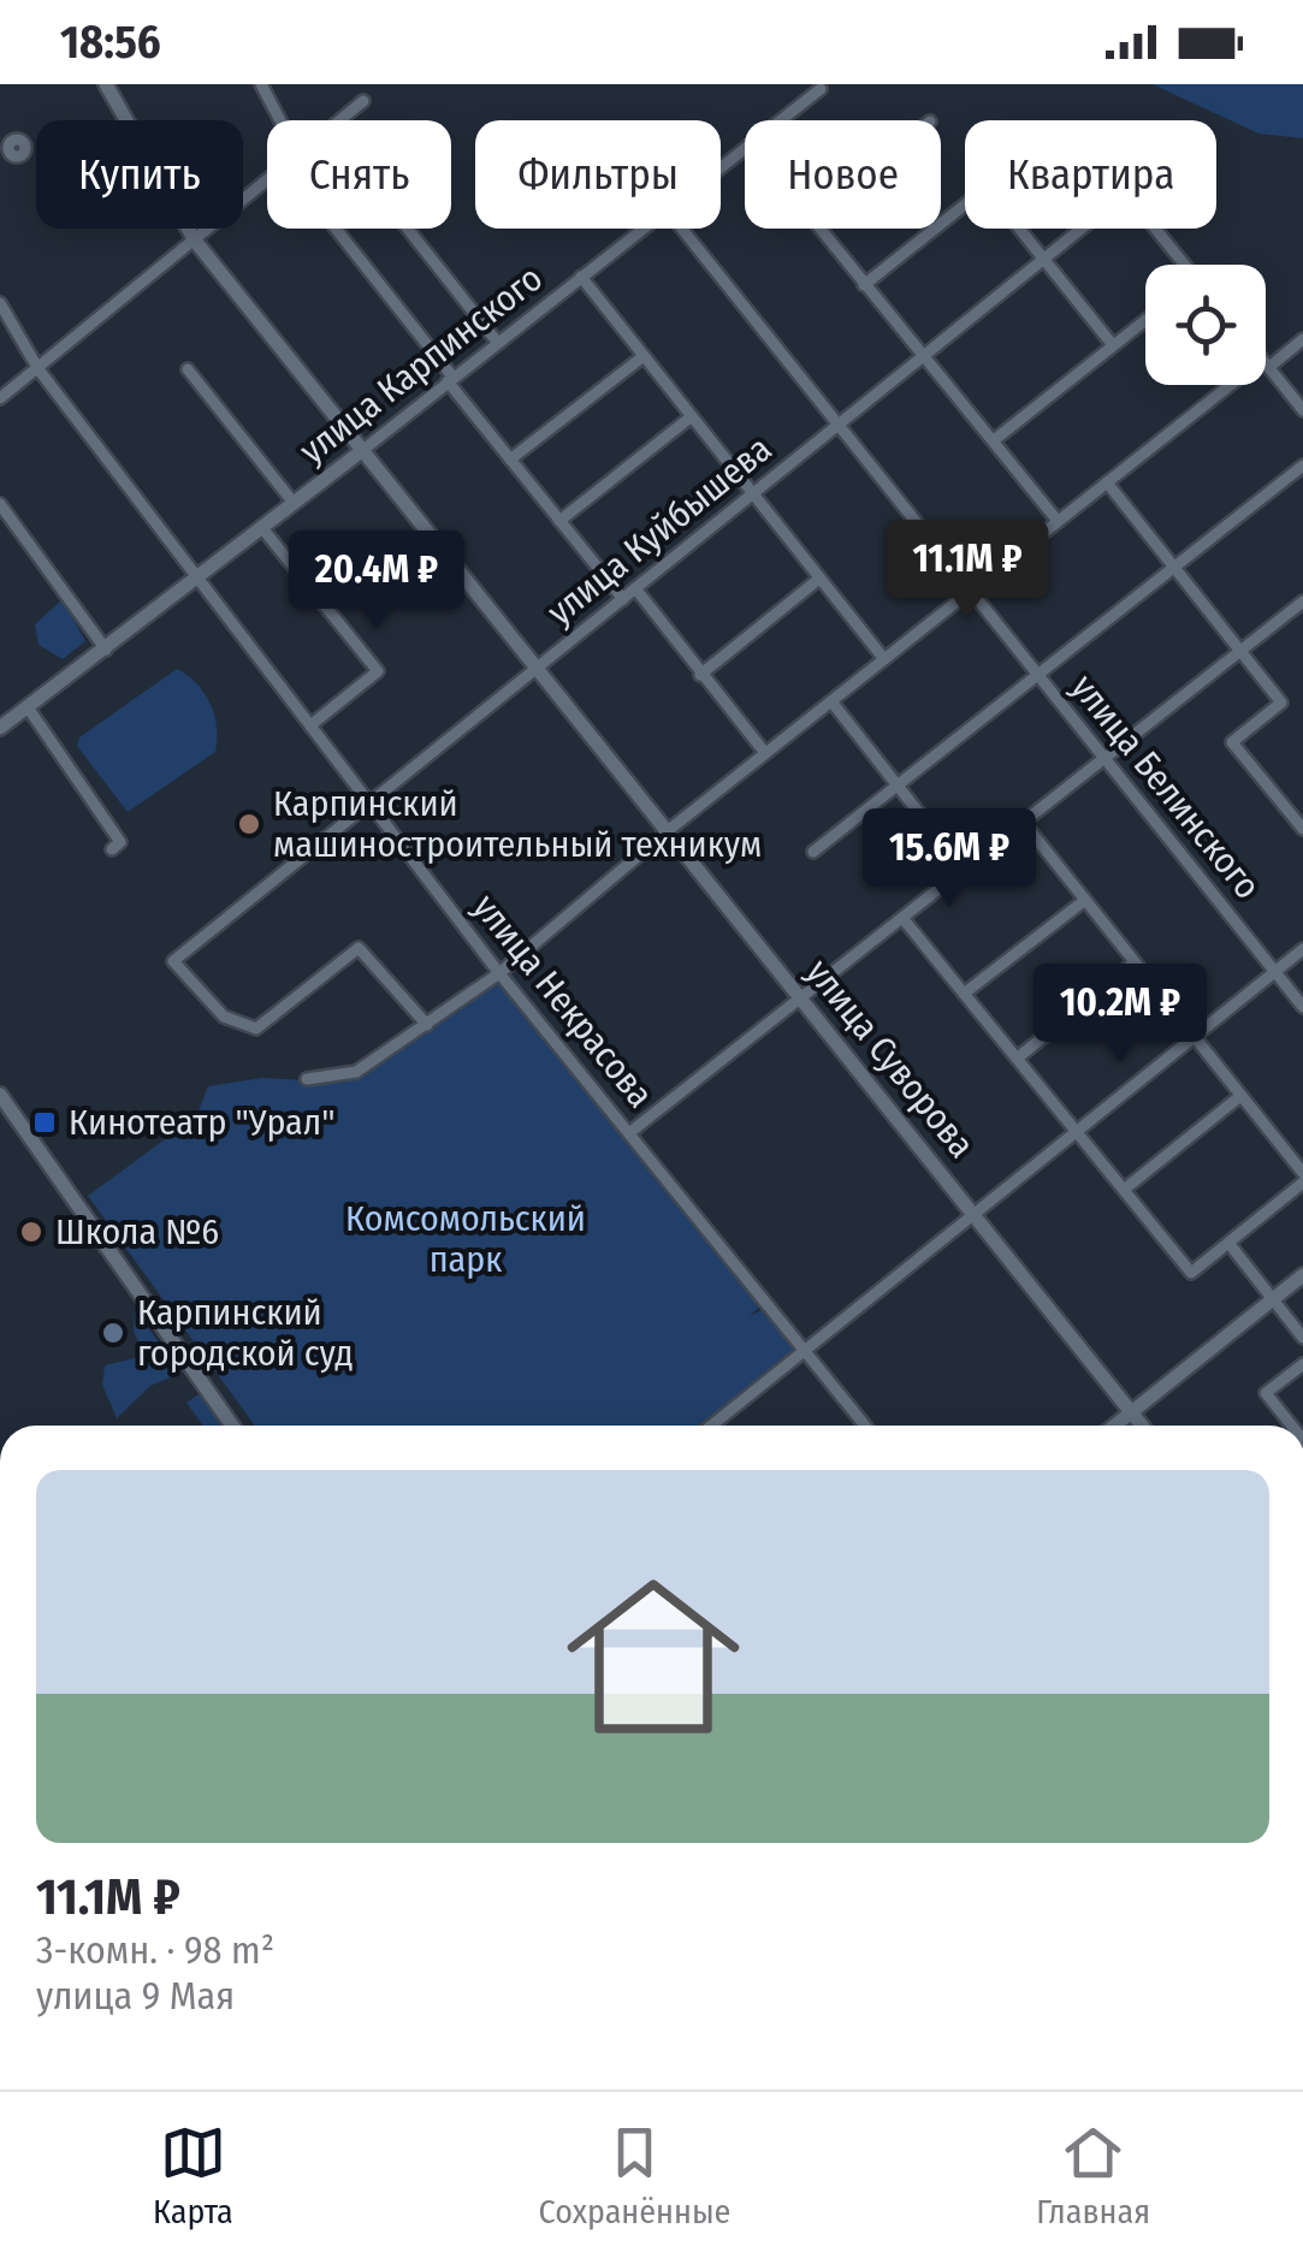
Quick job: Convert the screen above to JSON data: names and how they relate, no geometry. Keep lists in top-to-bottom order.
{
  "streets": {
    "street": [
      "улица Карпинского",
      "улица Куйбышева",
      "улица Белинского",
      "улица Некрасова",
      "улица Суворова"
    ]
  },
  "crossings": [
    ["улица Карпинского", "улица Некрасова"],
    ["улица Карпинского", "улица Суворова"],
    ["улица Куйбышева", "улица Белинского"],
    ["улица Куйбышева", "улица Некрасова"],
    ["улица Куйбышева", "улица Суворова"]
  ],
  "parks": ["Комсомольский парк"],
  "places": {
    "other": ["Карпинский машиностроительный техникум", "Школа №6", "Карпинский городской суд"],
    "transit": ["Кинотеатр \"Урал\""]
  },
  "page": {
    "status": "18:56",
    "chip": [
      "Купить",
      "Снять",
      "Фильтры",
      "Новое",
      "Квартира"
    ],
    "price": [
      "11.1M ₽",
      "20.4M ₽",
      "15.6M ₽",
      "10.2M ₽"
    ],
    "list": [
      {
        "name": "11.1M ₽",
        "note": "3-комн. · 98 m² · улица 9 Мая"
      }
    ],
    "tabs": ["Карта", "Сохранённые", "Главная"]
  }
}
